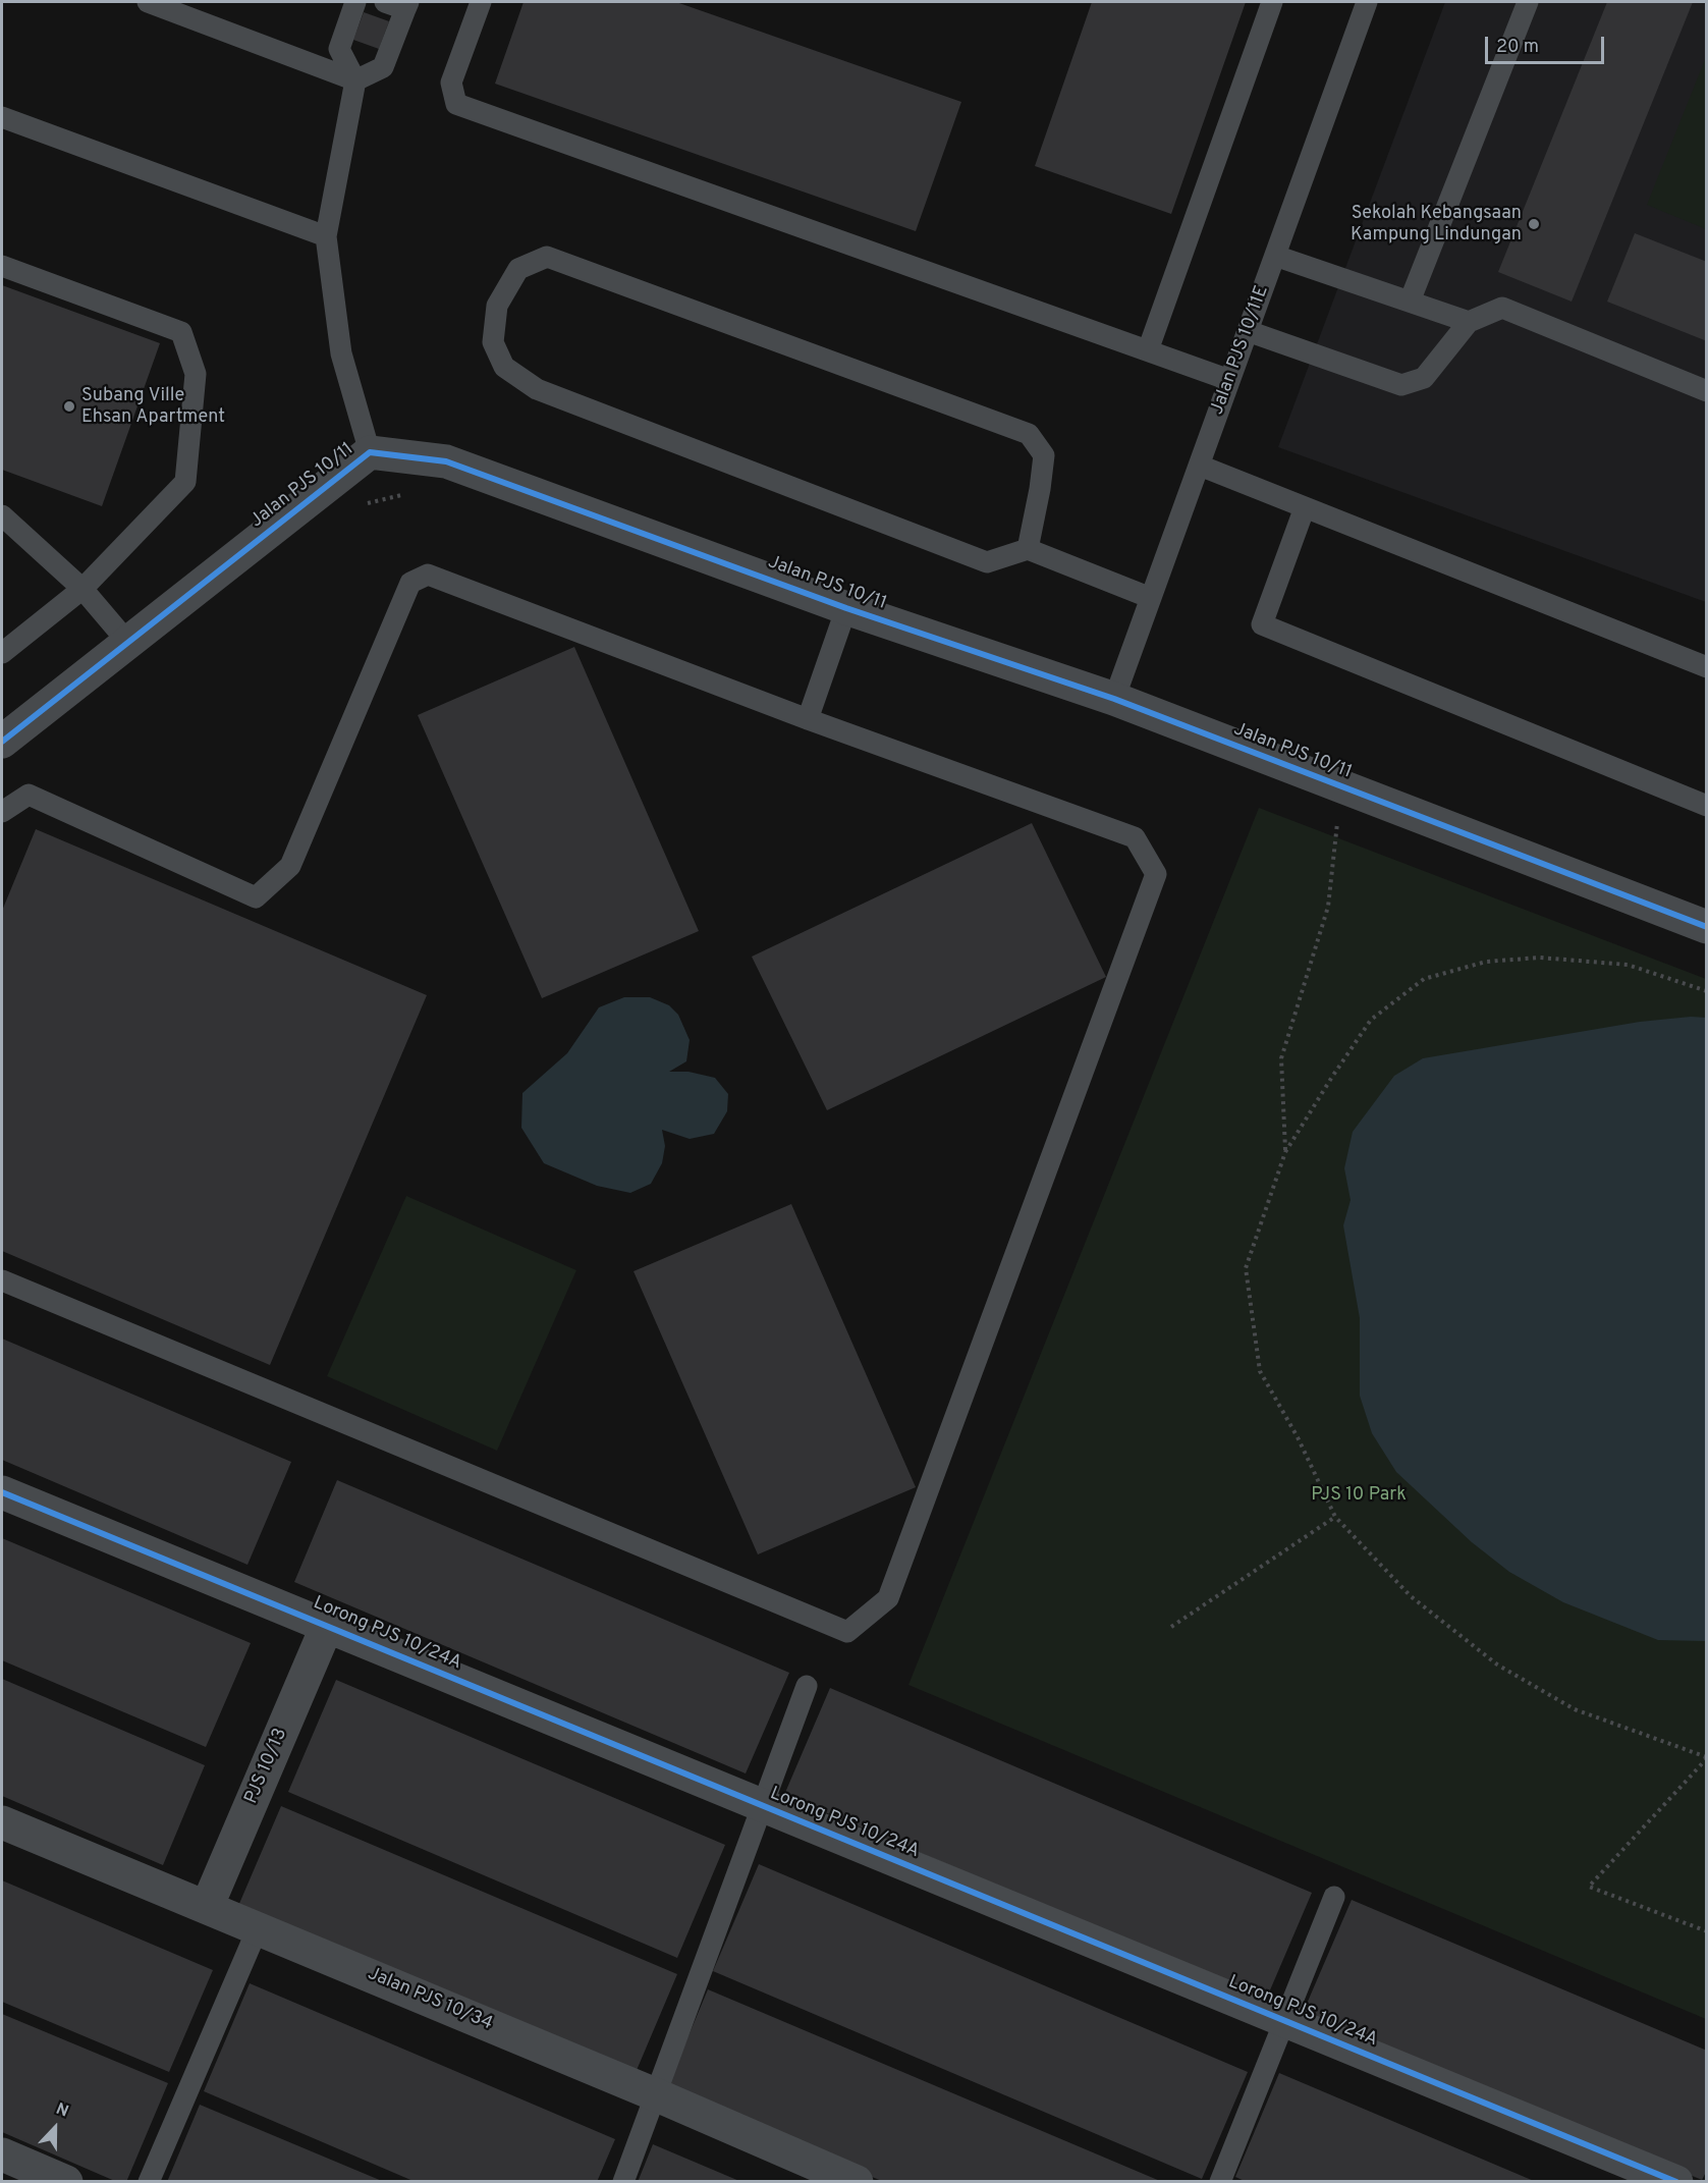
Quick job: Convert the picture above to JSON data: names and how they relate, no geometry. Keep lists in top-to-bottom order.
{
  "streets": {
    "street": [
      "Jalan PJS 10/11",
      "Lorong PJS 10/24A",
      "PJS 10/13",
      "Jalan PJS 10/34"
    ],
    "lane": ["Jalan PJS 10/11E"]
  },
  "crossings": [
    ["Jalan PJS 10/11E", "Jalan PJS 10/11"],
    ["Lorong PJS 10/24A", "PJS 10/13"],
    ["PJS 10/13", "Jalan PJS 10/34"]
  ],
  "parks": ["PJS 10 Park"],
  "places": ["Sekolah Kebangsaan Kampung Lindungan", "Subang Ville Ehsan Apartment"],
  "scale_bar": "20 m",
  "north": "top"
}
